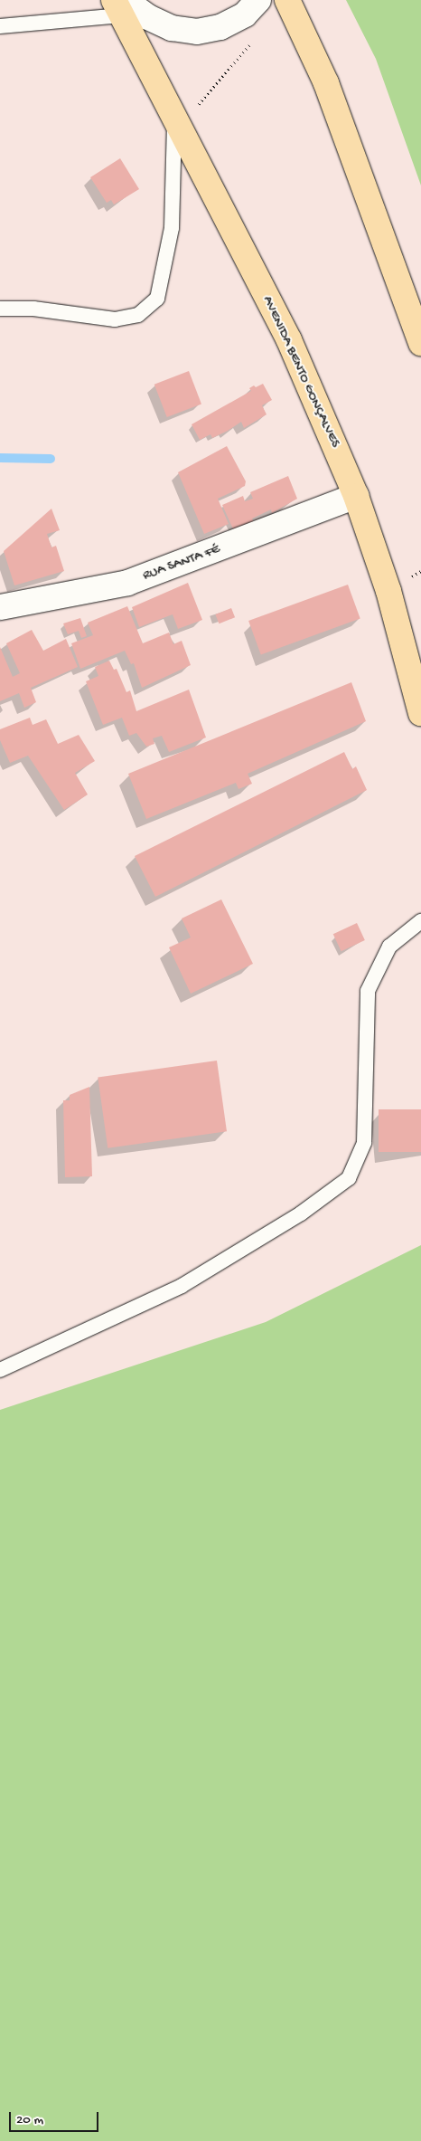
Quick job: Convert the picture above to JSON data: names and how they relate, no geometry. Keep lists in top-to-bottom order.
{
  "streets": {
    "main road": ["AVENIDA BENTO GONÇALVES"],
    "street": ["RUA SANTA FÉ"]
  },
  "crossings": [
    ["AVENIDA BENTO GONÇALVES", "RUA SANTA FÉ"]
  ],
  "scale_bar": "20 m"
}
